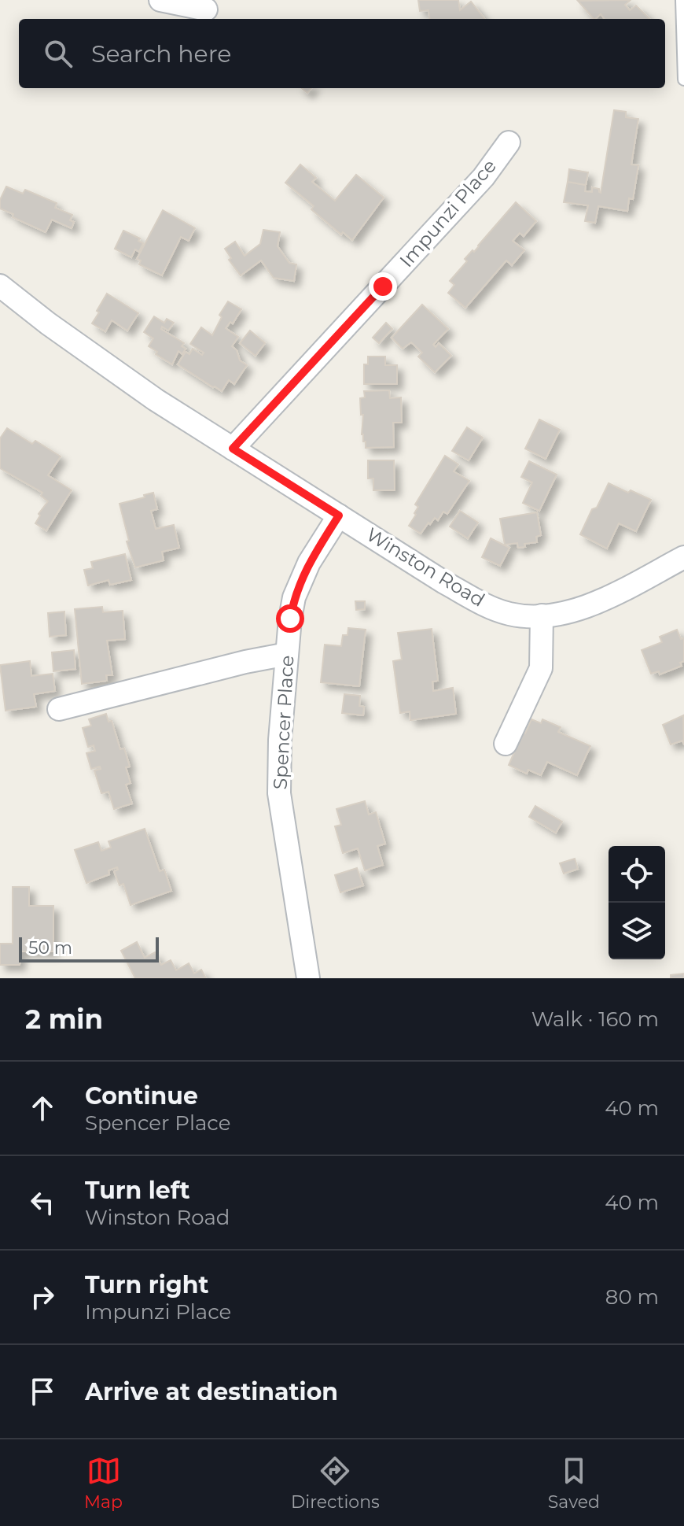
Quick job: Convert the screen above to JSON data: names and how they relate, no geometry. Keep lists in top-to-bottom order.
{
  "streets": {
    "street": ["Impunzi Place", "Winston Road", "Spencer Place"]
  },
  "crossings": [
    ["Impunzi Place", "Winston Road"],
    ["Winston Road", "Spencer Place"]
  ],
  "scale_bar": "50 m",
  "page": {
    "search": "Search here",
    "scale": "50 m",
    "heading": ["2 min", "Walk · 160 m"],
    "list": [
      ["Continue", "Spencer Place", "40 m"],
      ["Turn left", "Winston Road", "40 m"],
      ["Turn right", "Impunzi Place", "80 m"],
      "Arrive at destination"
    ],
    "nav": ["Map", "Directions", "Saved"]
  }
}
